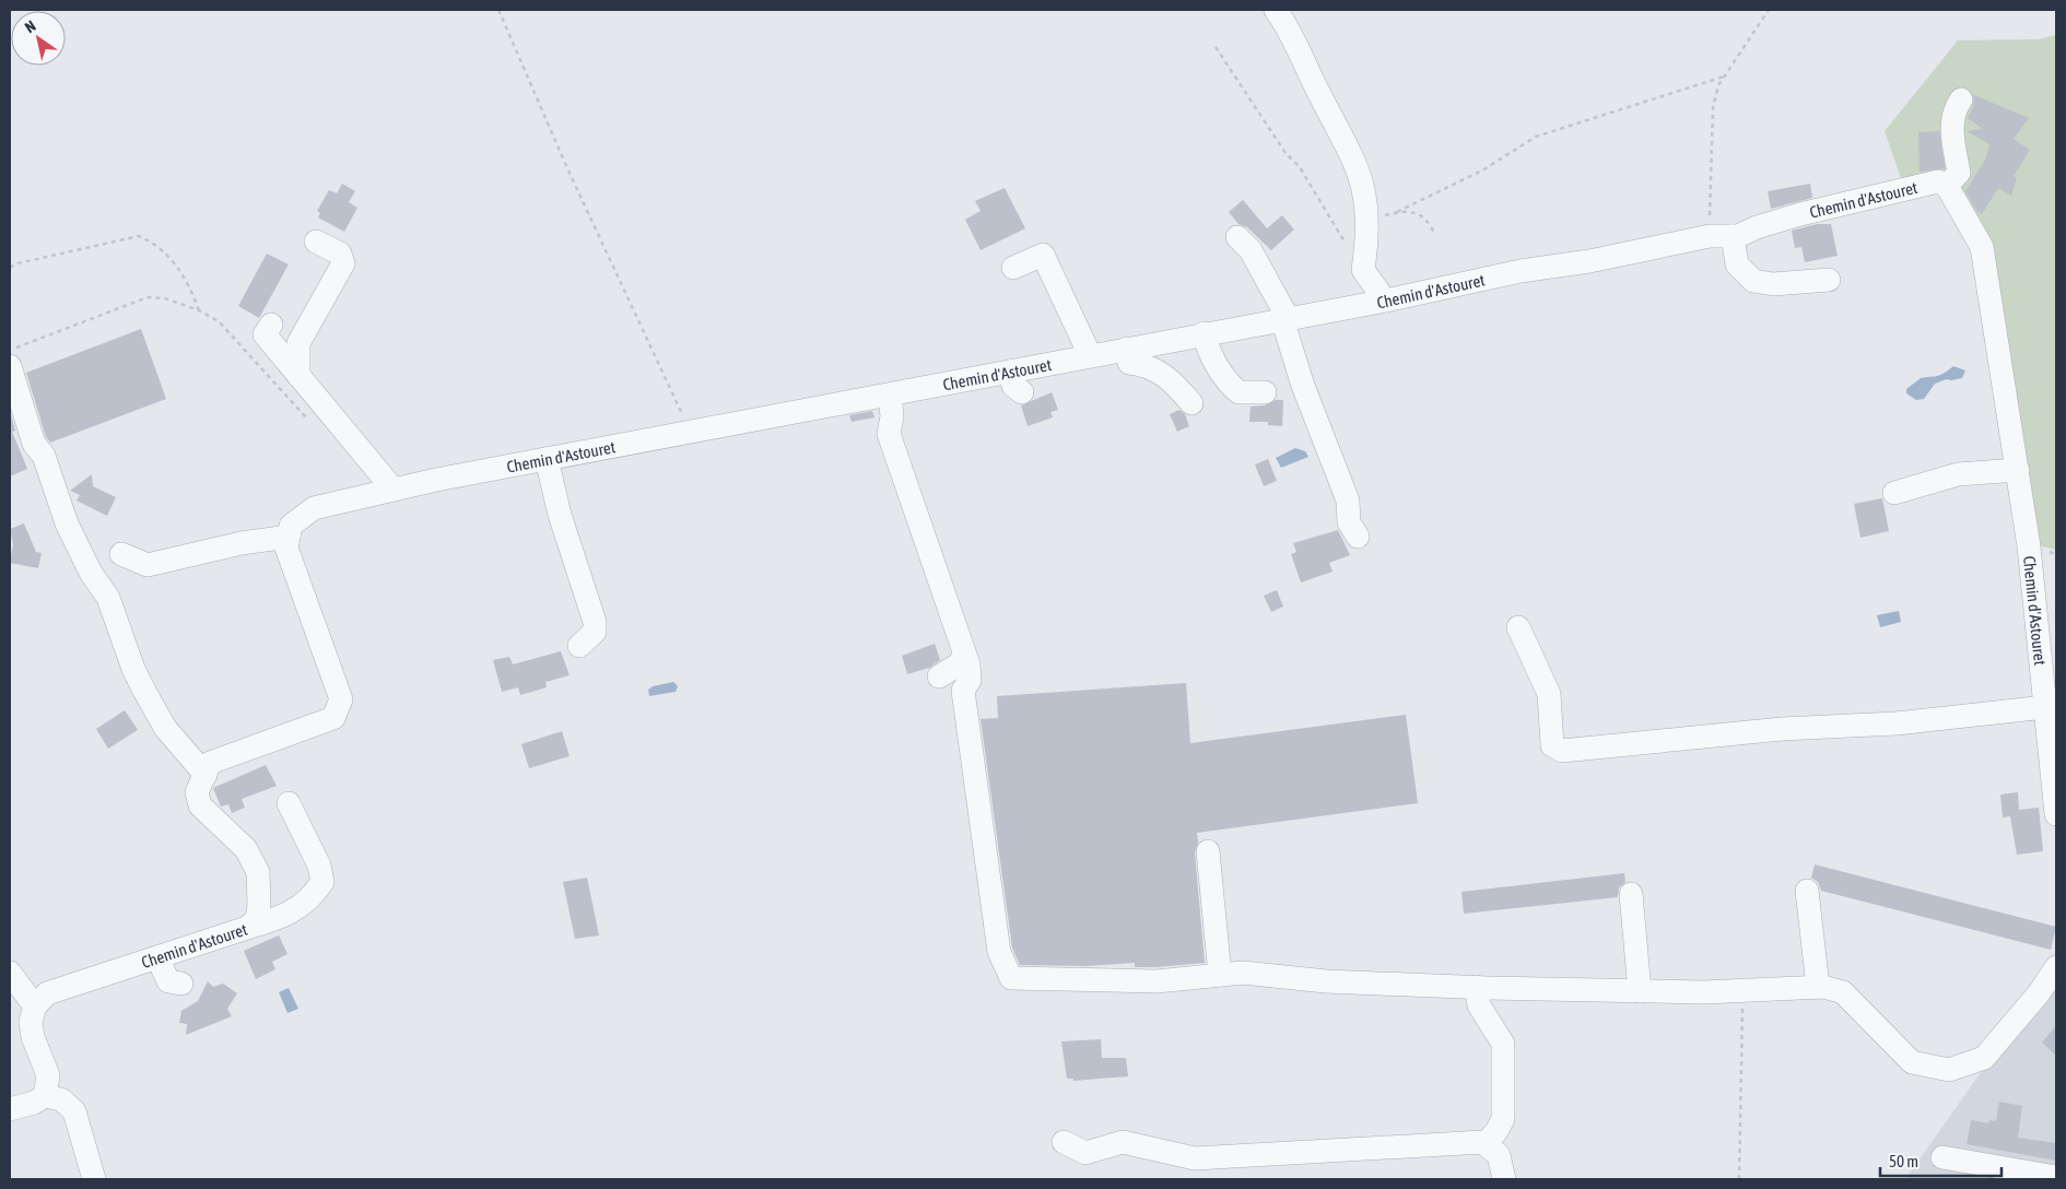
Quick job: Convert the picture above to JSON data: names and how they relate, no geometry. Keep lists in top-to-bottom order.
{
  "streets": {
    "street": ["Chemin d'Astouret"]
  },
  "scale_bar": "50 m",
  "north": "top left"
}
